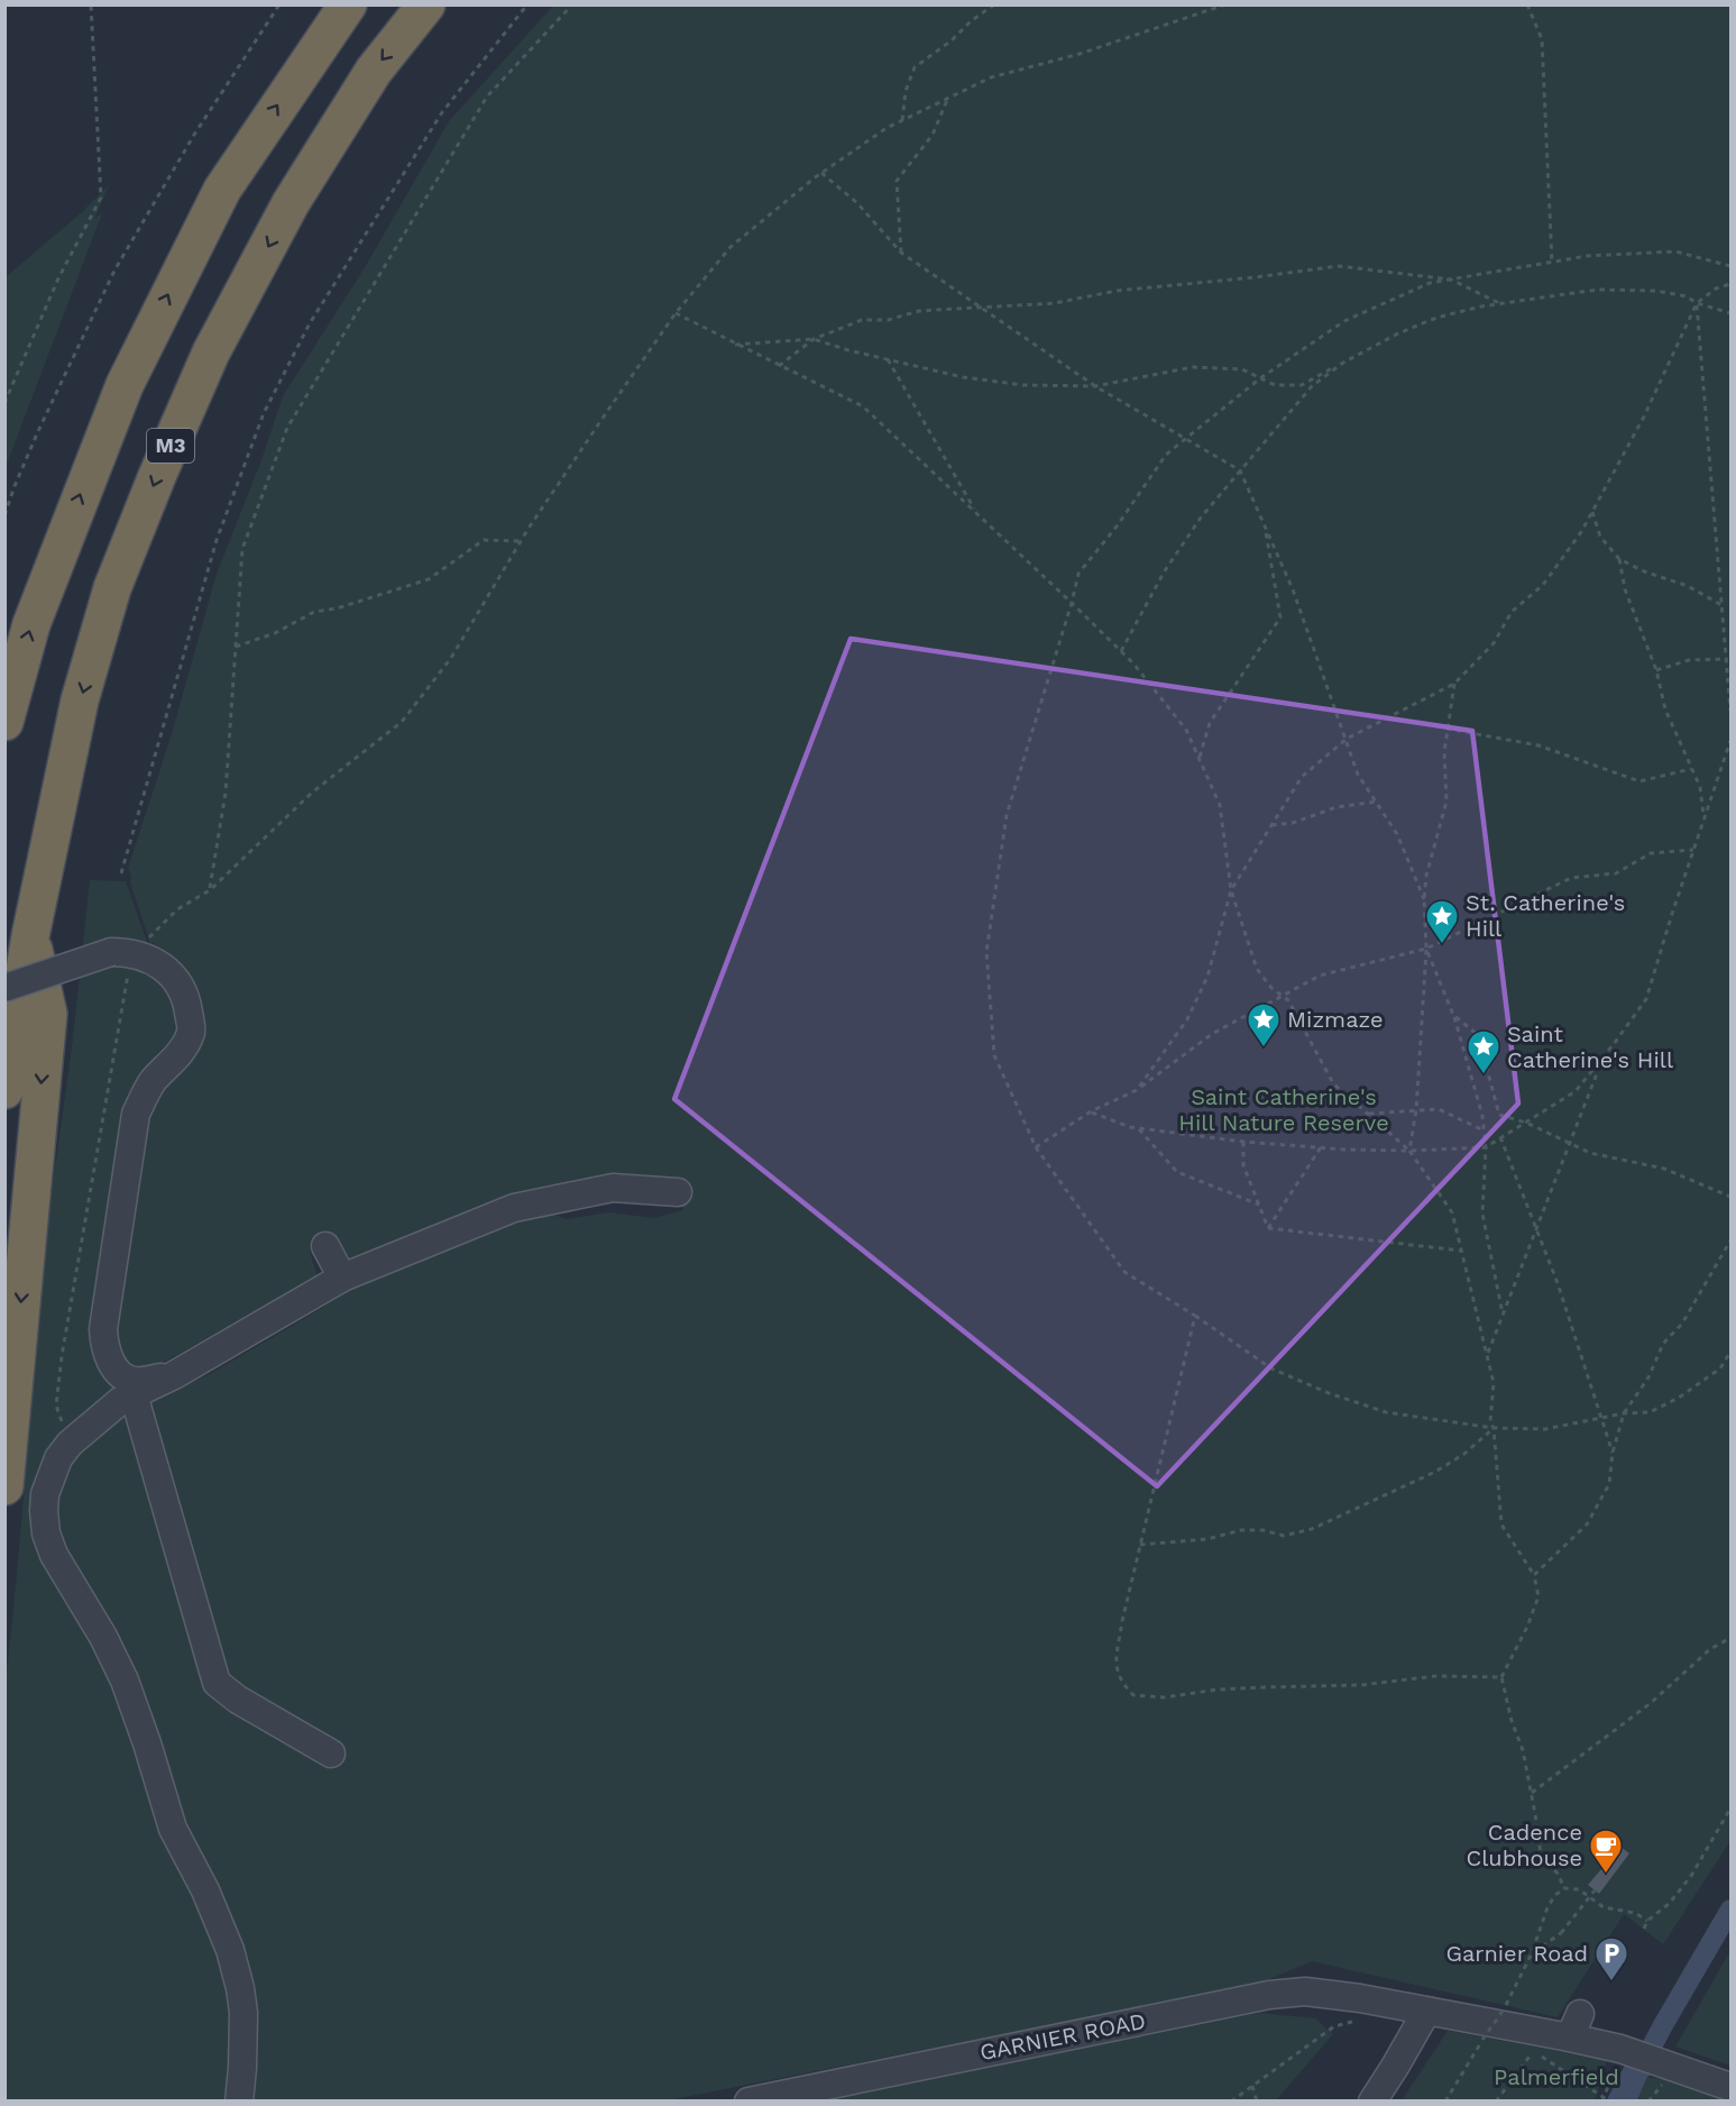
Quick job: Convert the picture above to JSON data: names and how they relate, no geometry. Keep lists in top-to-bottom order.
{
  "streets": {
    "highway": ["M3"],
    "street": ["GARNIER ROAD"]
  },
  "parks": ["Saint Catherine's Hill Nature Reserve", "Palmerfield"],
  "places": {
    "place": ["St. Catherine's Hill", "Mizmaze", "Saint Catherine's Hill"],
    "cafe": ["Cadence Clubhouse"],
    "parking": ["Garnier Road"]
  }
}
